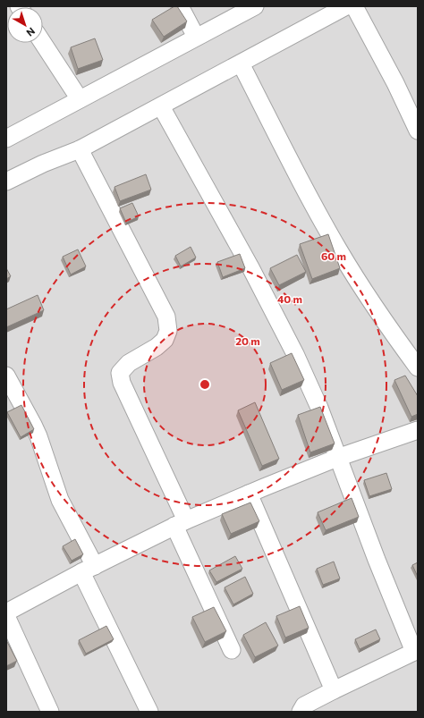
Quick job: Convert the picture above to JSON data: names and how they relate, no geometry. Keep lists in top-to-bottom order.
{
  "north": "bottom right",
  "rings": ["60 m", "40 m", "20 m"]
}
